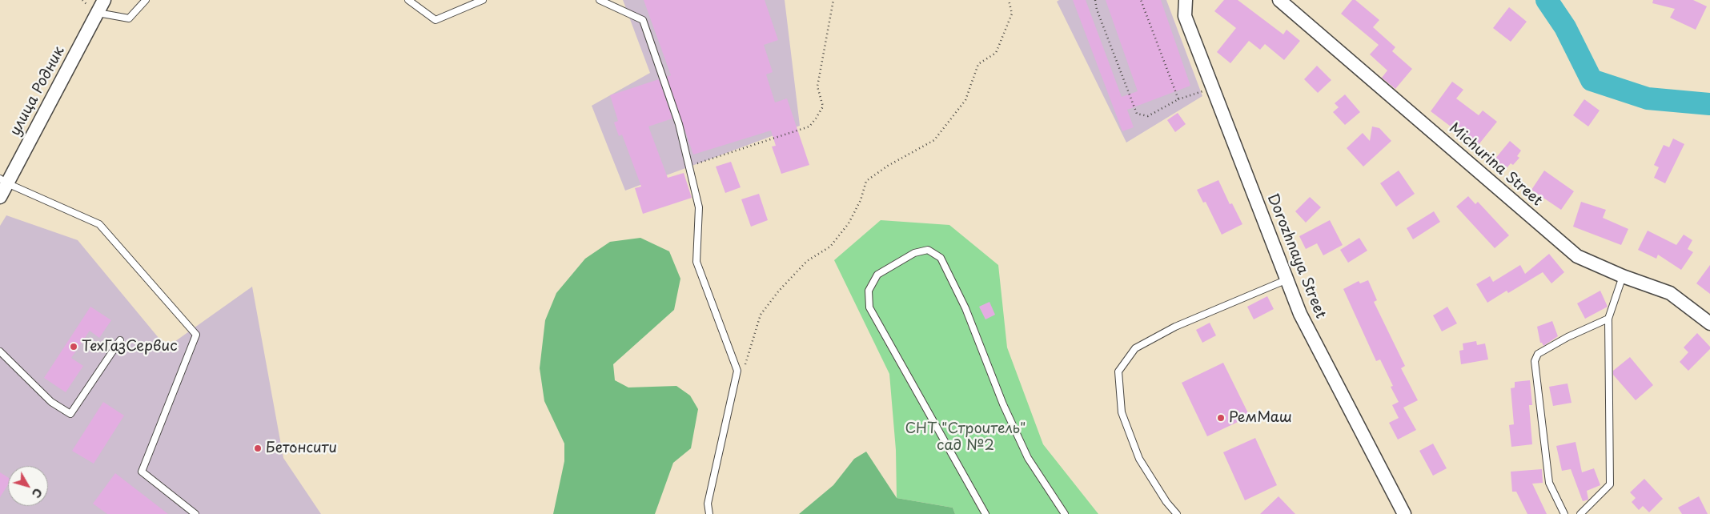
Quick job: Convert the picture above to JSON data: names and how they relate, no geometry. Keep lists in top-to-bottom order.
{
  "streets": {
    "street": ["улица Родник", "Michurina Street", "Dorozhnaya Street"]
  },
  "parks": ["СНТ \"Строитель\" сад №2"],
  "places": ["ТехГазСервис", "РемМаш", "Бетонсити"],
  "north": "bottom right"
}
